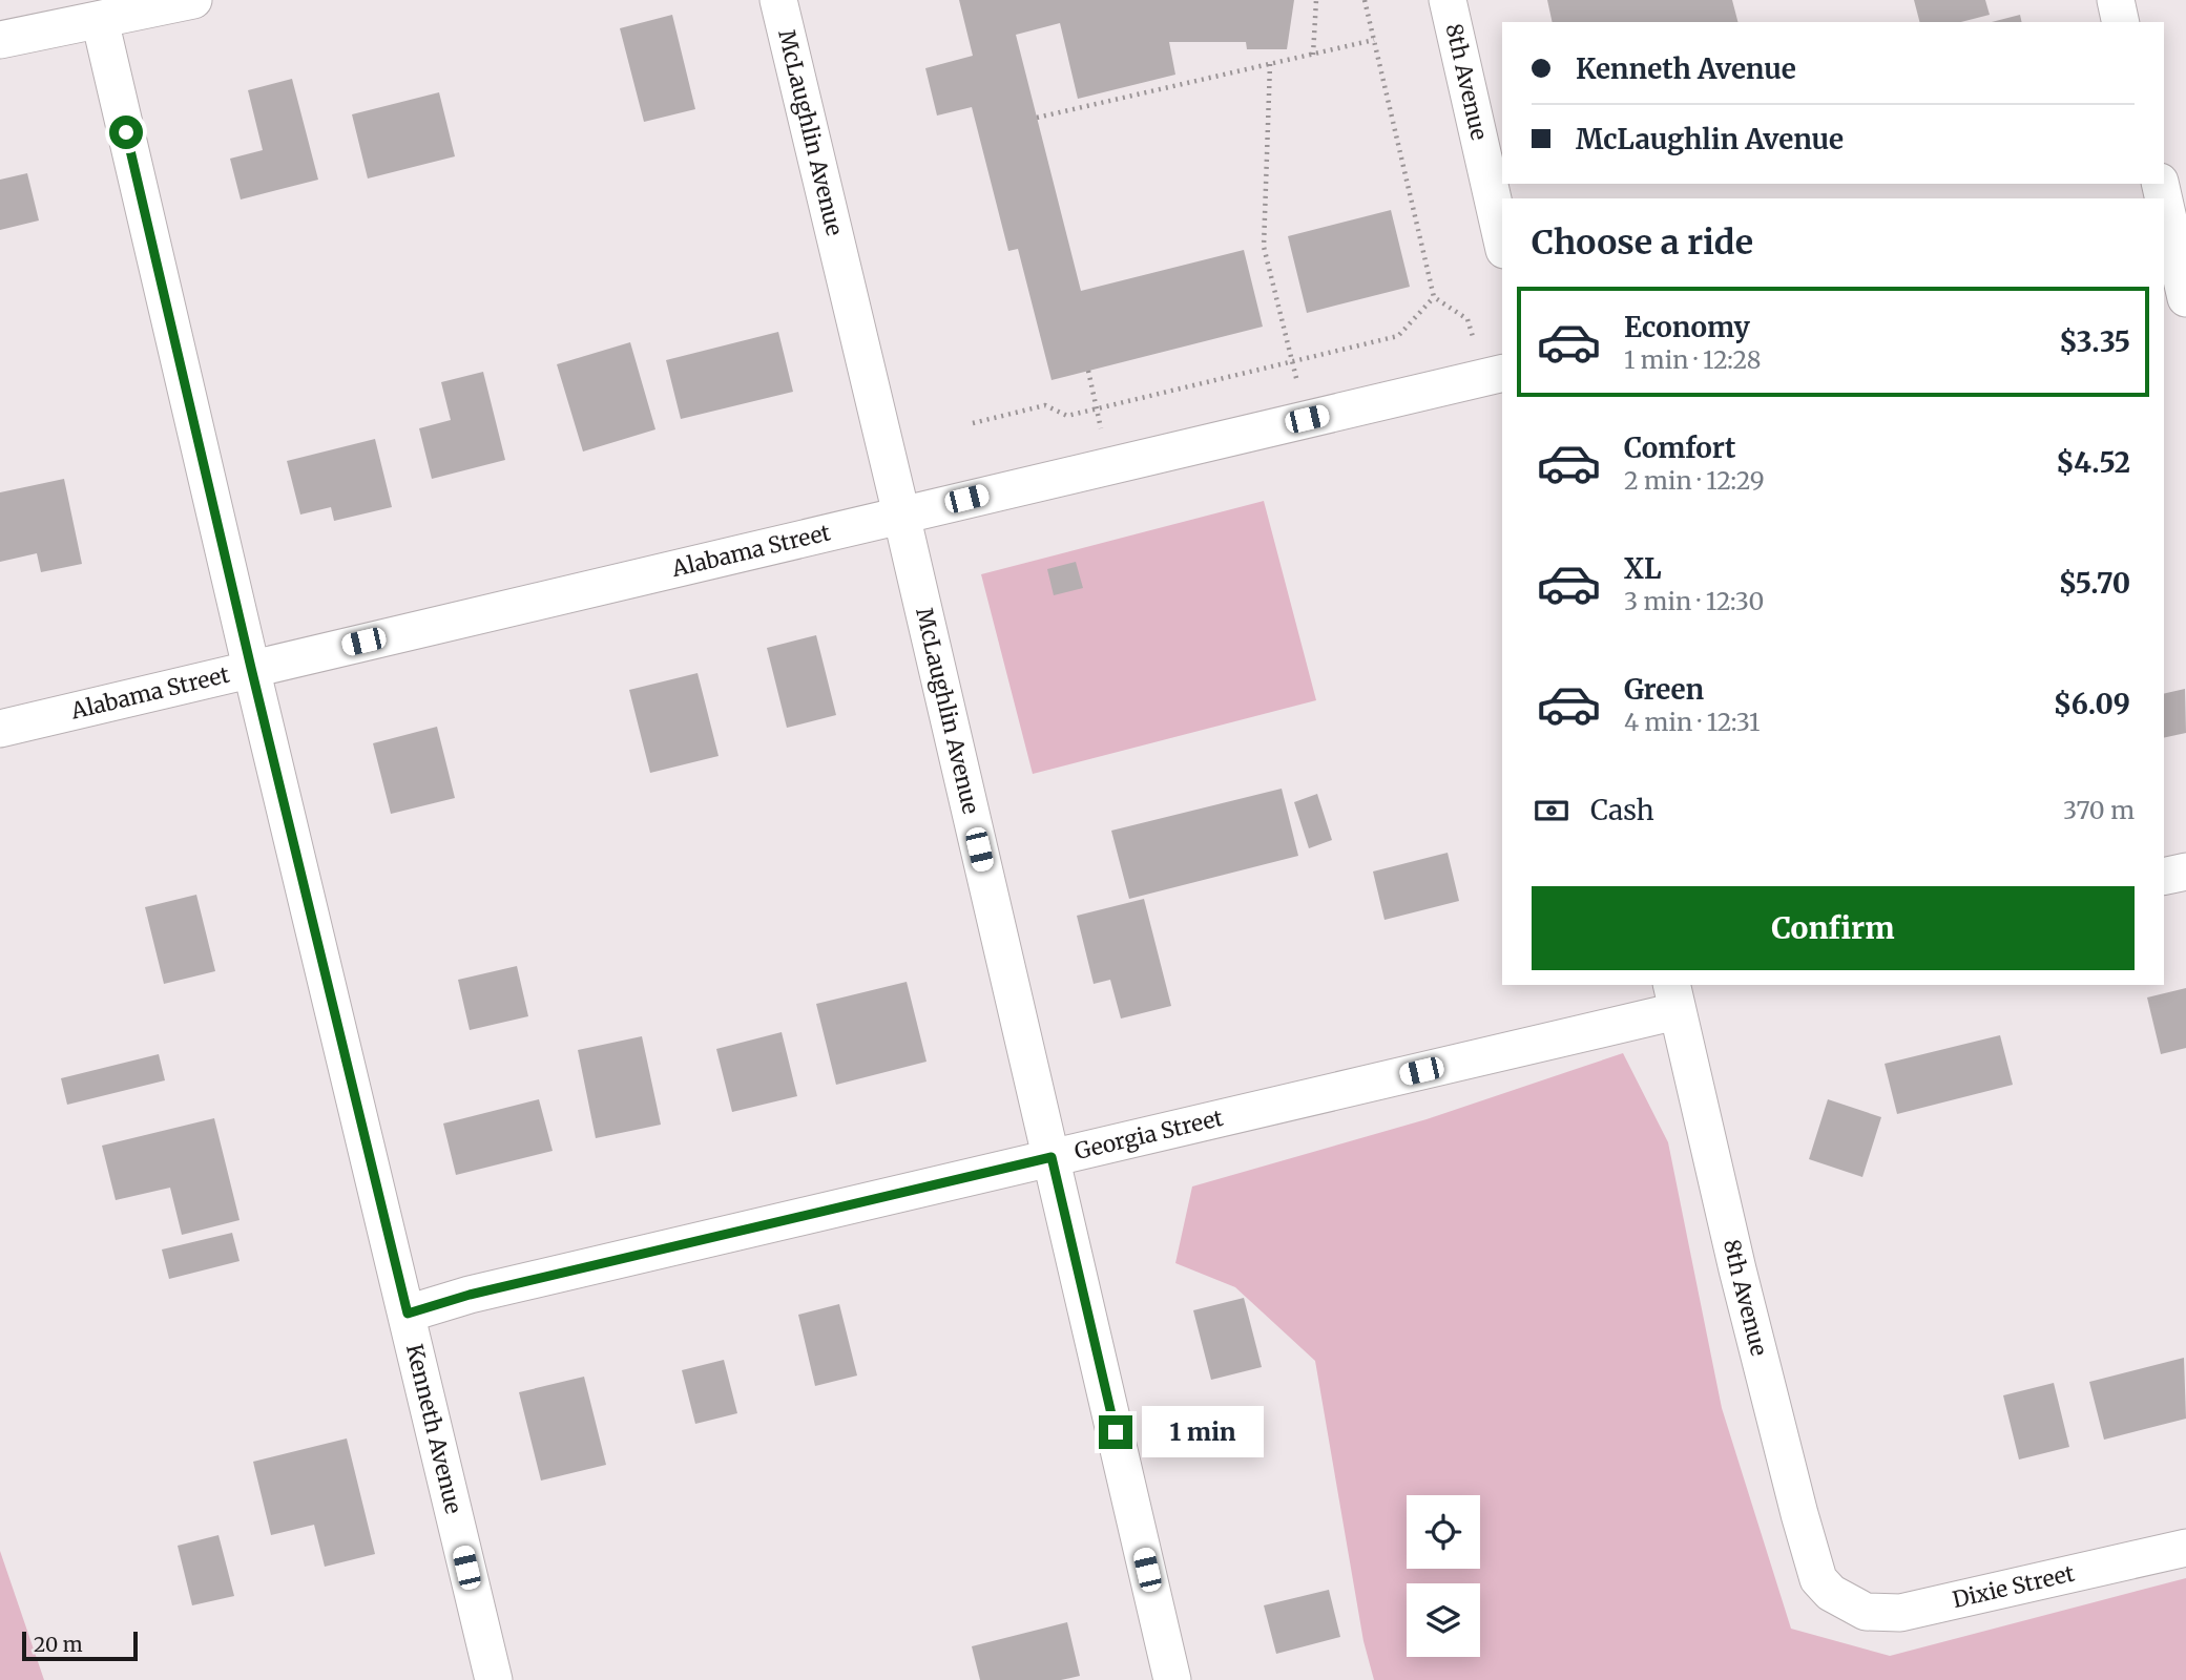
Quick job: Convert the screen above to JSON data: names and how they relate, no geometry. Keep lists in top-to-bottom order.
{
  "streets": {
    "street": [
      "8th Avenue",
      "McLaughlin Avenue",
      "Alabama Street",
      "Georgia Street",
      "Kenneth Avenue",
      "Dixie Street"
    ]
  },
  "crossings": [
    ["8th Avenue", "Georgia Street"],
    ["8th Avenue", "Dixie Street"],
    ["McLaughlin Avenue", "Alabama Street"],
    ["McLaughlin Avenue", "Georgia Street"],
    ["Alabama Street", "Kenneth Avenue"],
    ["Georgia Street", "Kenneth Avenue"]
  ],
  "scale_bar": "20 m",
  "page": {
    "banner": ["Kenneth Avenue", "McLaughlin Avenue"],
    "heading": "Choose a ride",
    "list": [
      {
        "name": "Economy",
        "note": "1 min · 12:28",
        "value": "$3.35"
      },
      {
        "name": "Comfort",
        "note": "2 min · 12:29",
        "value": "$4.52"
      },
      {
        "name": "XL",
        "note": "3 min · 12:30",
        "value": "$5.70"
      },
      {
        "name": "Green",
        "note": "4 min · 12:31",
        "value": "$6.09"
      }
    ],
    "pay": ["Cash", "370 m"],
    "buttons": "Confirm",
    "bubble": "1 min",
    "scale": "20 m"
  }
}
